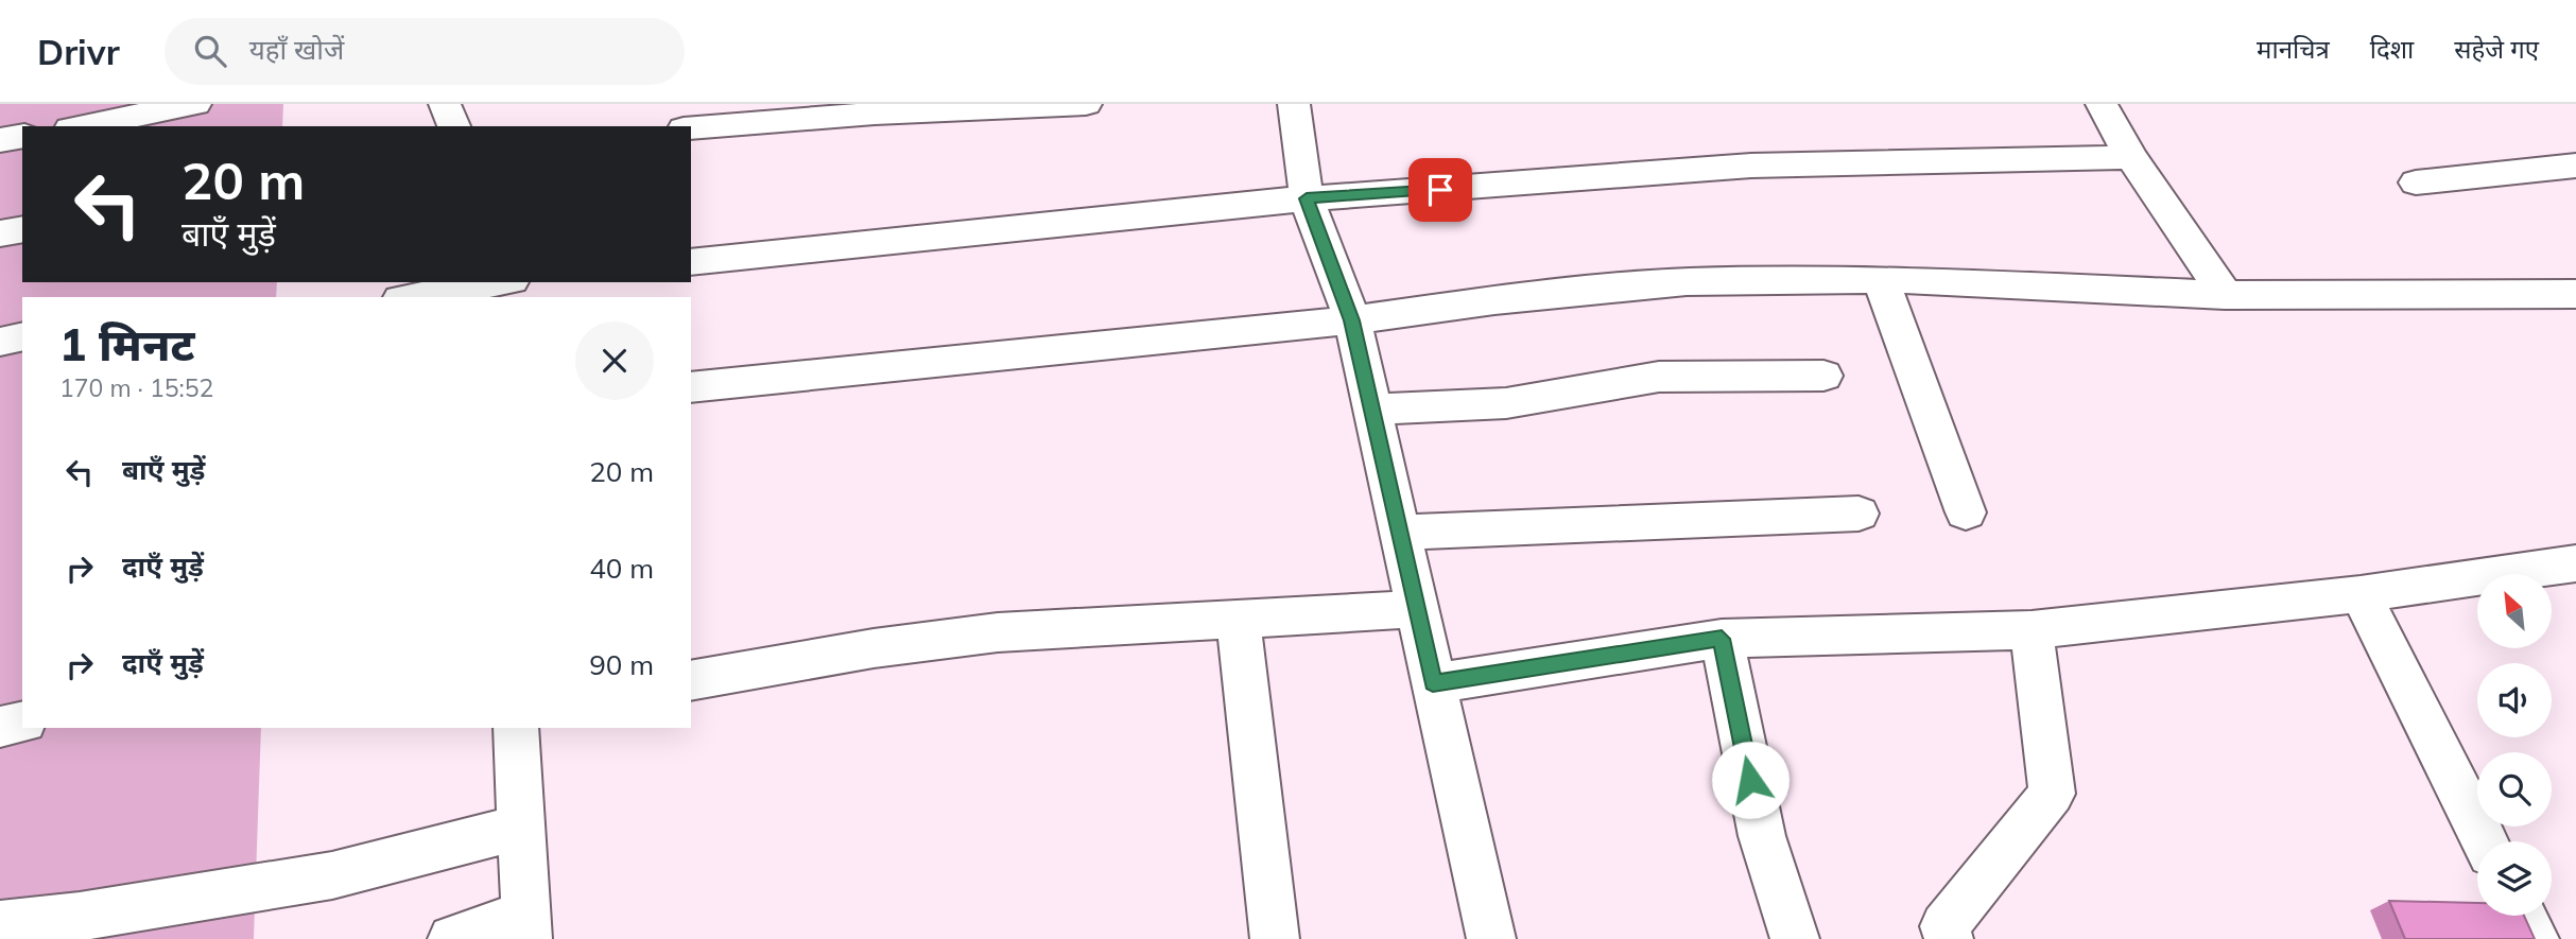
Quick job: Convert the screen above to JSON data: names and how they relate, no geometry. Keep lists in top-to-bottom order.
{
  "north": "top left",
  "page": {
    "header": "Drivr",
    "search": "यहाँ खोजें",
    "nav": ["मानचित्र", "दिशा", "सहेजे गए"],
    "turn": ["20 m", "बाएँ मुड़ें"],
    "heading": ["1 मिनट", "170 m · 15:52"],
    "list": [
      {
        "name": "बाएँ मुड़ें",
        "value": "20 m"
      },
      {
        "name": "दाएँ मुड़ें",
        "value": "40 m"
      },
      {
        "name": "दाएँ मुड़ें",
        "value": "90 m"
      }
    ]
  }
}
